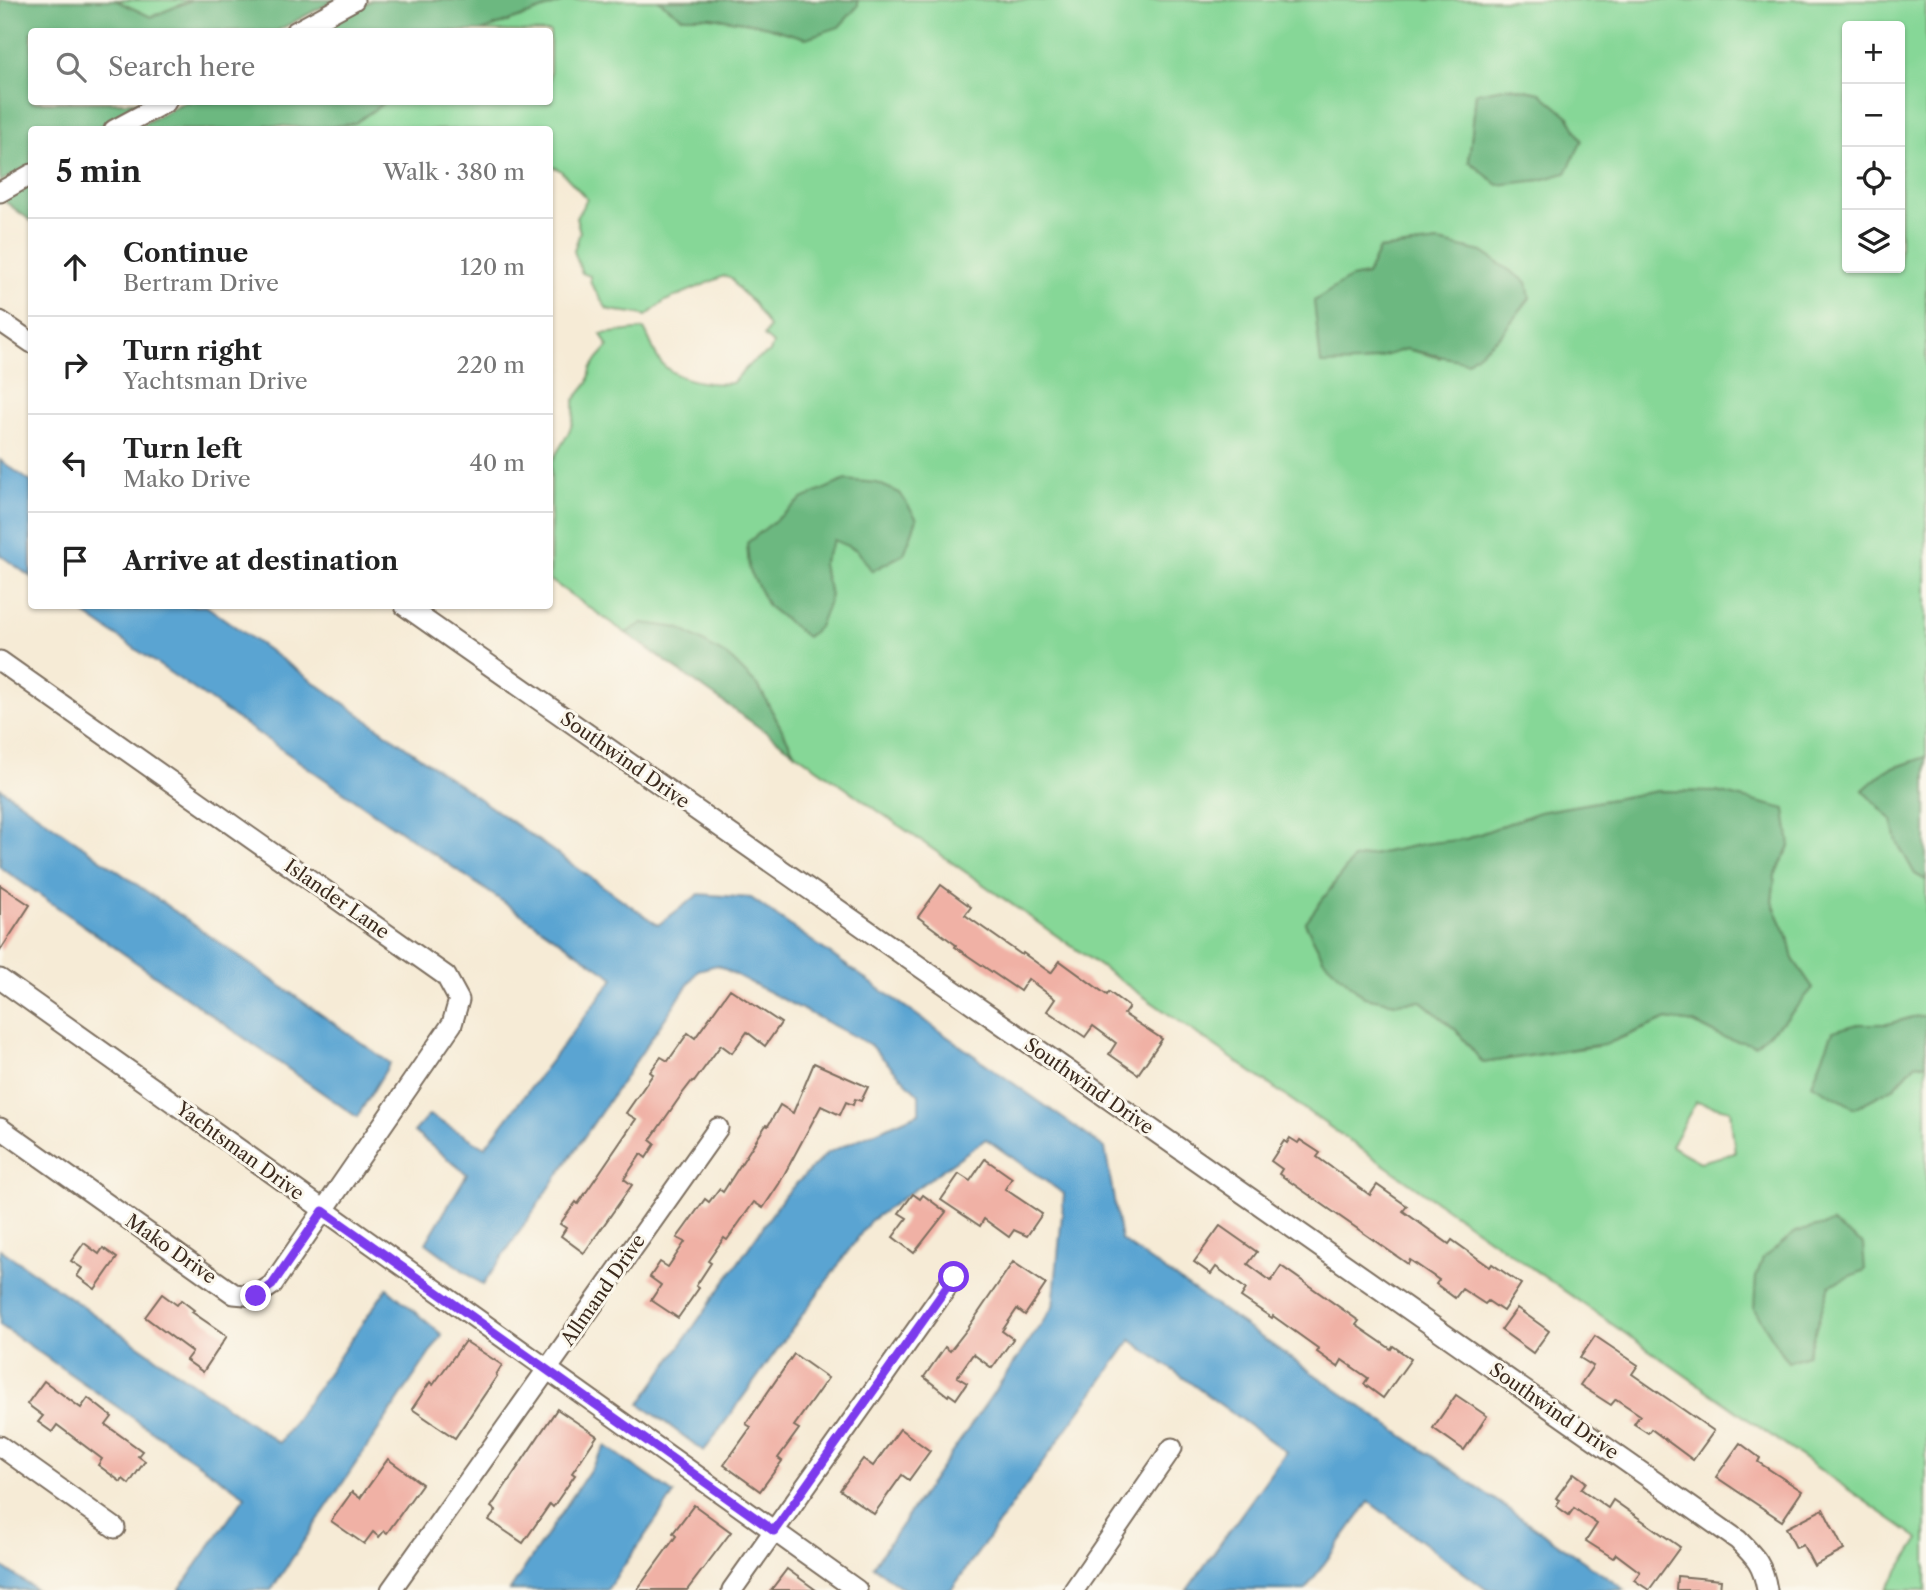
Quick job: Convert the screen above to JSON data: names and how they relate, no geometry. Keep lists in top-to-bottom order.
{
  "streets": {
    "street": [
      "Southwind Drive",
      "Islander Lane",
      "Yachtsman Drive",
      "Mako Drive",
      "Allmand Drive"
    ]
  },
  "crossings": [
    ["Islander Lane", "Yachtsman Drive"],
    ["Islander Lane", "Mako Drive"],
    ["Yachtsman Drive", "Mako Drive"],
    ["Yachtsman Drive", "Allmand Drive"]
  ],
  "page": {
    "map_buttons": ["+", "−"],
    "search": "Search here",
    "heading": ["5 min", "Walk · 380 m"],
    "list": [
      ["Continue", "Bertram Drive", "120 m"],
      ["Turn right", "Yachtsman Drive", "220 m"],
      ["Turn left", "Mako Drive", "40 m"],
      "Arrive at destination"
    ]
  }
}
